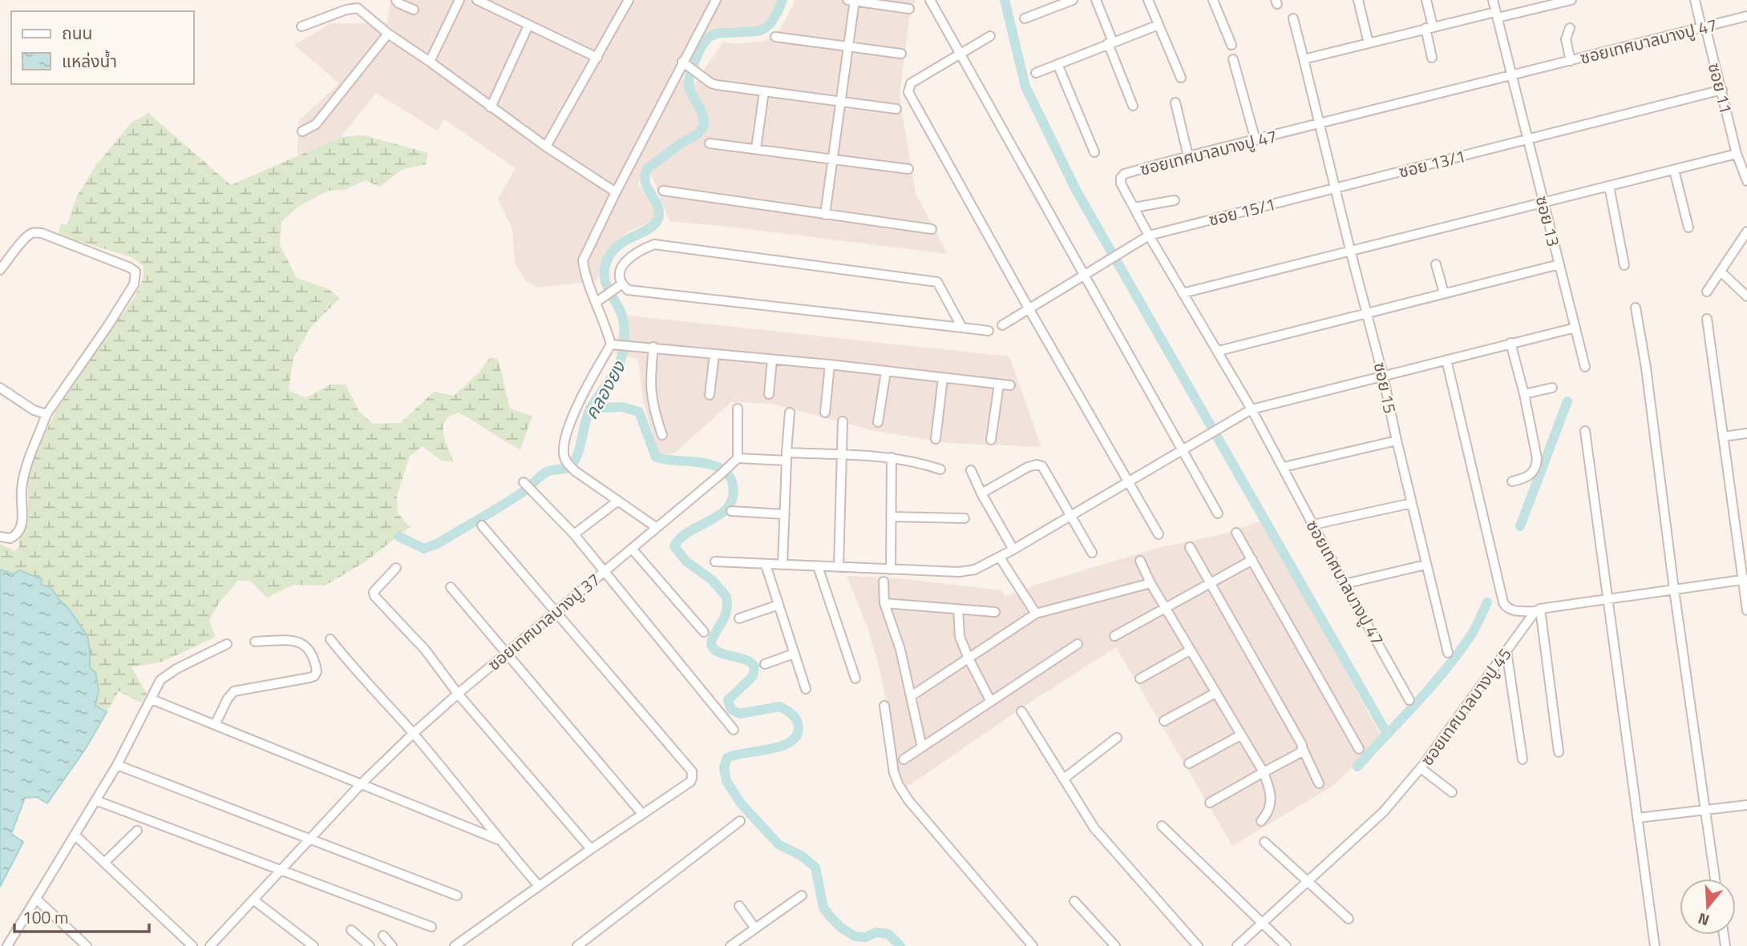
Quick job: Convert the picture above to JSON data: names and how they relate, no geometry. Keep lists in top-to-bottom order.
{
  "streets": {
    "street": [
      "ซอยเทศบาลบางปู 47",
      "ซอย 11",
      "ซอย 13/1",
      "ซอย 15/1",
      "ซอย 13",
      "ซอย 15",
      "ซอยเทศบาลบางปู 37",
      "ซอยเทศบาลบางปู 45"
    ]
  },
  "crossings": [
    ["ซอยเทศบาลบางปู 47", "ซอย 11"],
    ["ซอยเทศบาลบางปู 47", "ซอย 15/1"],
    ["ซอยเทศบาลบางปู 47", "ซอย 13"],
    ["ซอยเทศบาลบางปู 47", "ซอย 15"],
    ["ซอย 11", "ซอย 13/1"],
    ["ซอย 13/1", "ซอย 15/1"],
    ["ซอย 13/1", "ซอย 13"],
    ["ซอย 13/1", "ซอย 15"],
    ["ซอย 15/1", "ซอย 15"]
  ],
  "water": ["คลองยง"],
  "legend": ["ถนน", "แหล่งน้ำ"],
  "scale_bar": "100 m",
  "north": "bottom"
}
